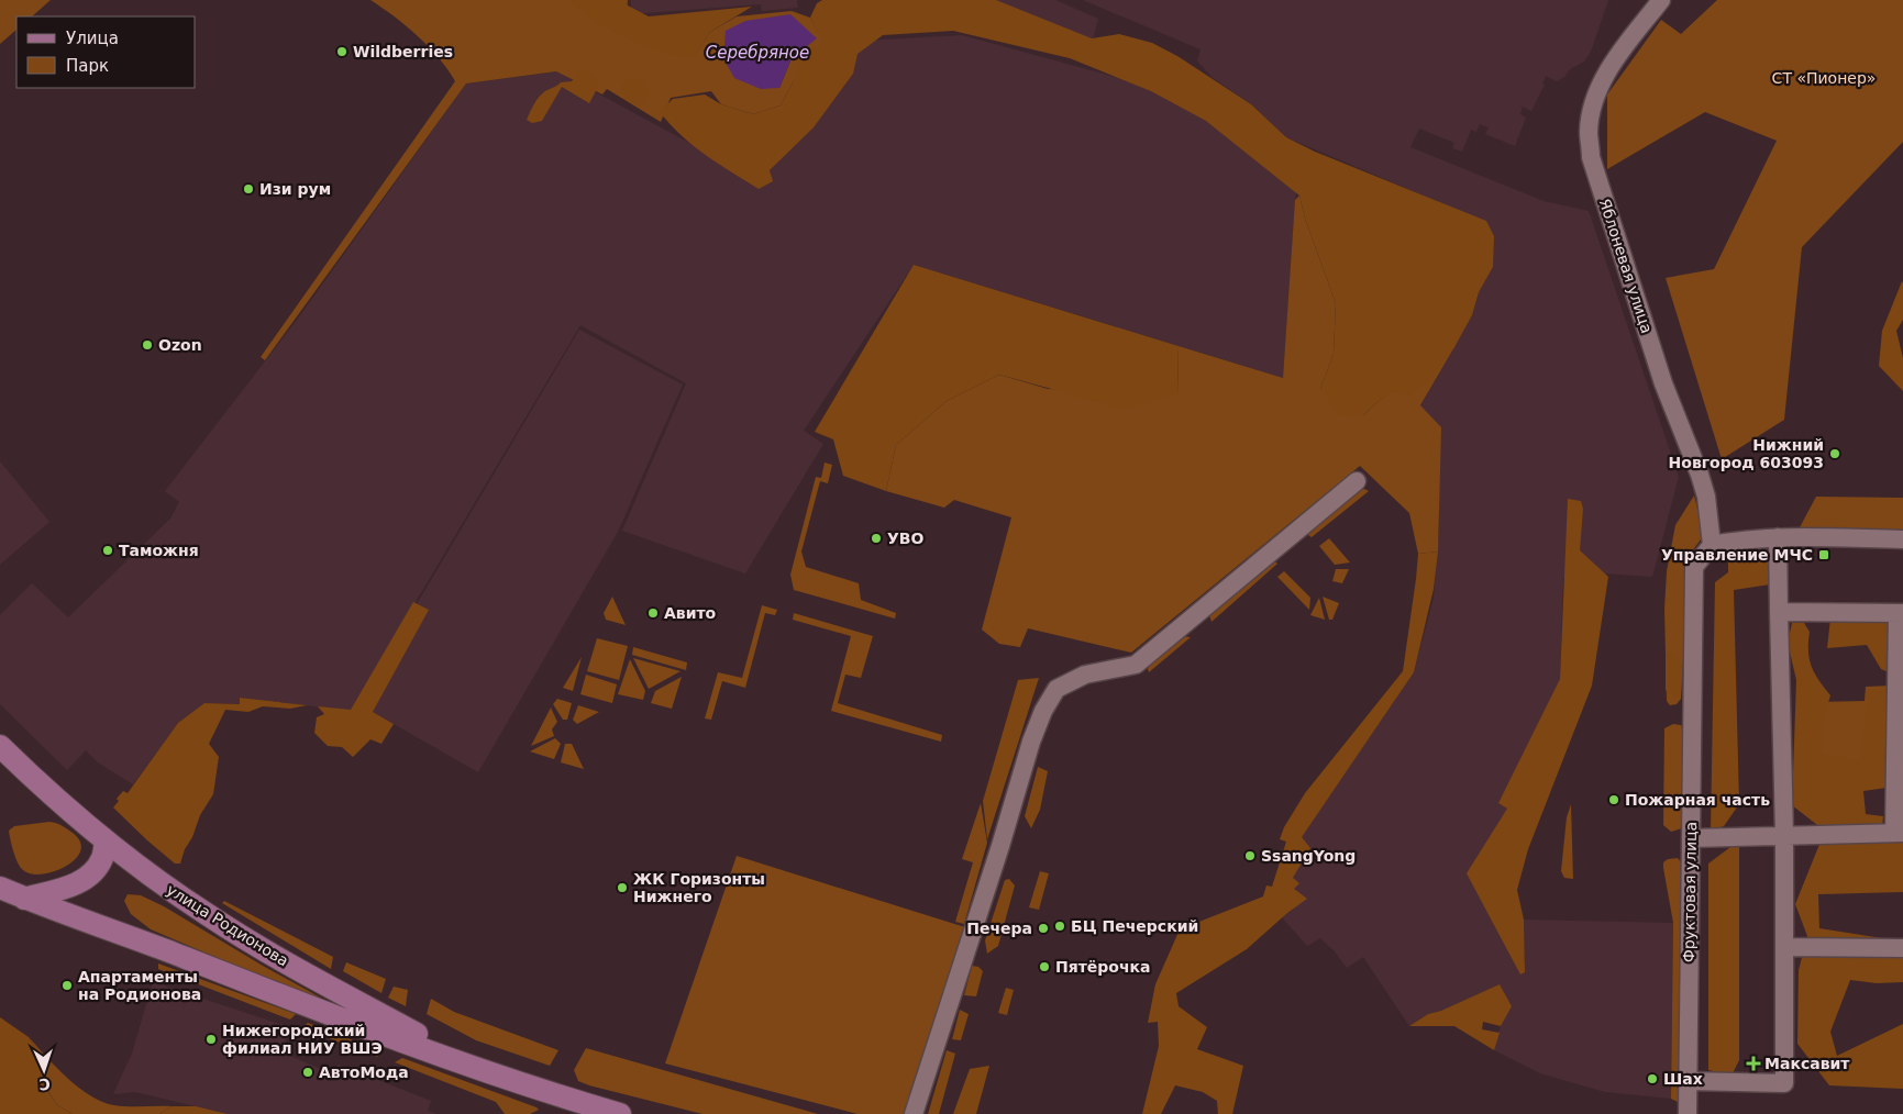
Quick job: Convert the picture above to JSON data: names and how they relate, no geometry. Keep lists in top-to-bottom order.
{
  "streets": {
    "main road": ["улица Родионова"],
    "street": ["Яблоневая улица", "Фруктовая улица"]
  },
  "crossings": [
    ["Яблоневая улица", "Фруктовая улица"]
  ],
  "water": ["Серебряное"],
  "parks": ["СТ «Пионер»"],
  "places": {
    "other": [
      "Wildberries",
      "Изи рум",
      "Ozon",
      "Нижний Новгород 603093",
      "УВО",
      "Таможня",
      "Авито",
      "Пожарная часть",
      "SsangYong",
      "ЖК Горизонты Нижнего",
      "БЦ Печерский",
      "Печера",
      "Пятёрочка",
      "Апартаменты на Родионова",
      "Нижегородский филиал НИУ ВШЭ",
      "АвтоМода",
      "Шах"
    ],
    "transit": ["Управление МЧС"],
    "health": ["Максавит"]
  },
  "legend": ["Улица", "Парк"],
  "north": "bottom"
}
